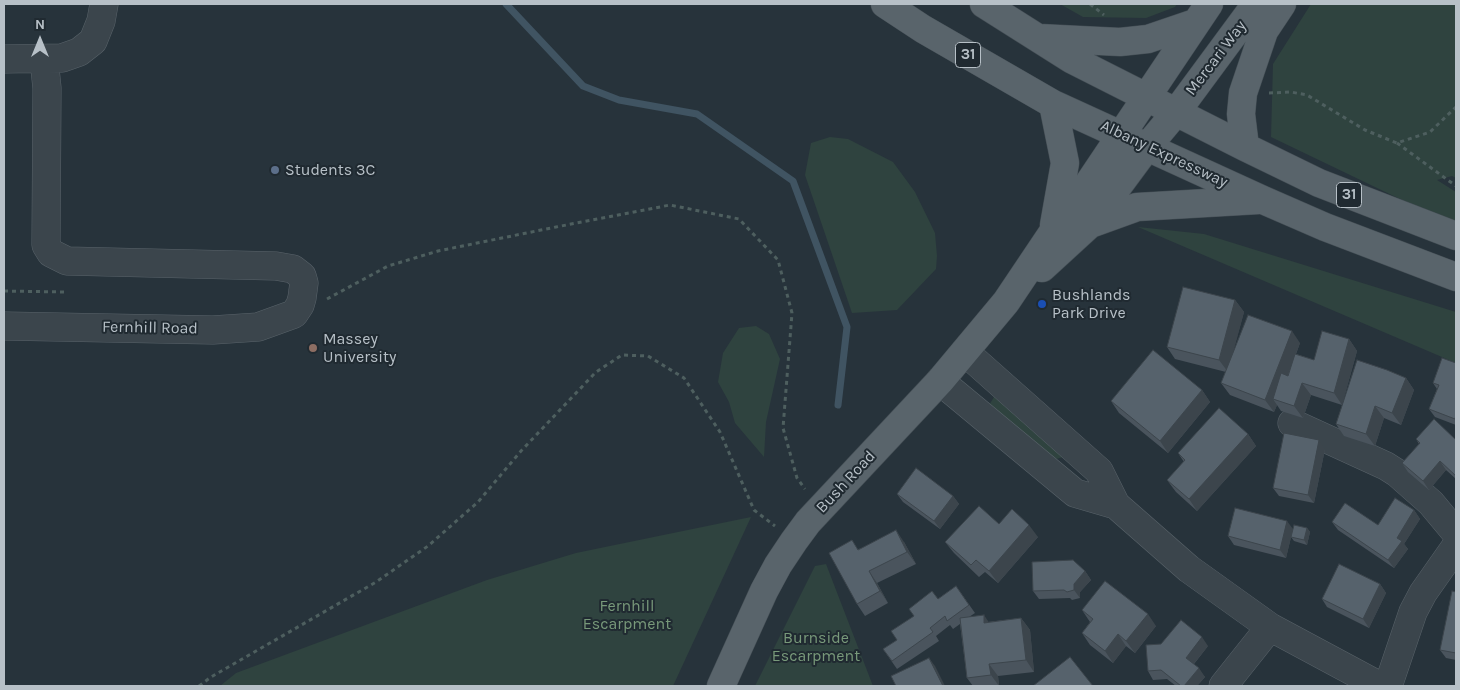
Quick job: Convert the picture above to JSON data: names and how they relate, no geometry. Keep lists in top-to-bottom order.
{
  "streets": {
    "main road": [
      "31",
      "Mercari Way",
      "Albany Expressway",
      "Bush Road"
    ],
    "street": ["Fernhill Road"]
  },
  "crossings": [
    ["31", "Mercari Way"],
    ["31", "Bush Road"],
    ["Mercari Way", "Albany Expressway"],
    ["Mercari Way", "Bush Road"],
    ["Albany Expressway", "Bush Road"]
  ],
  "parks": ["Fernhill Escarpment", "Burnside Escarpment"],
  "places": ["Students 3C", "Bushlands Park Drive", "Massey University"],
  "north": "top"
}
